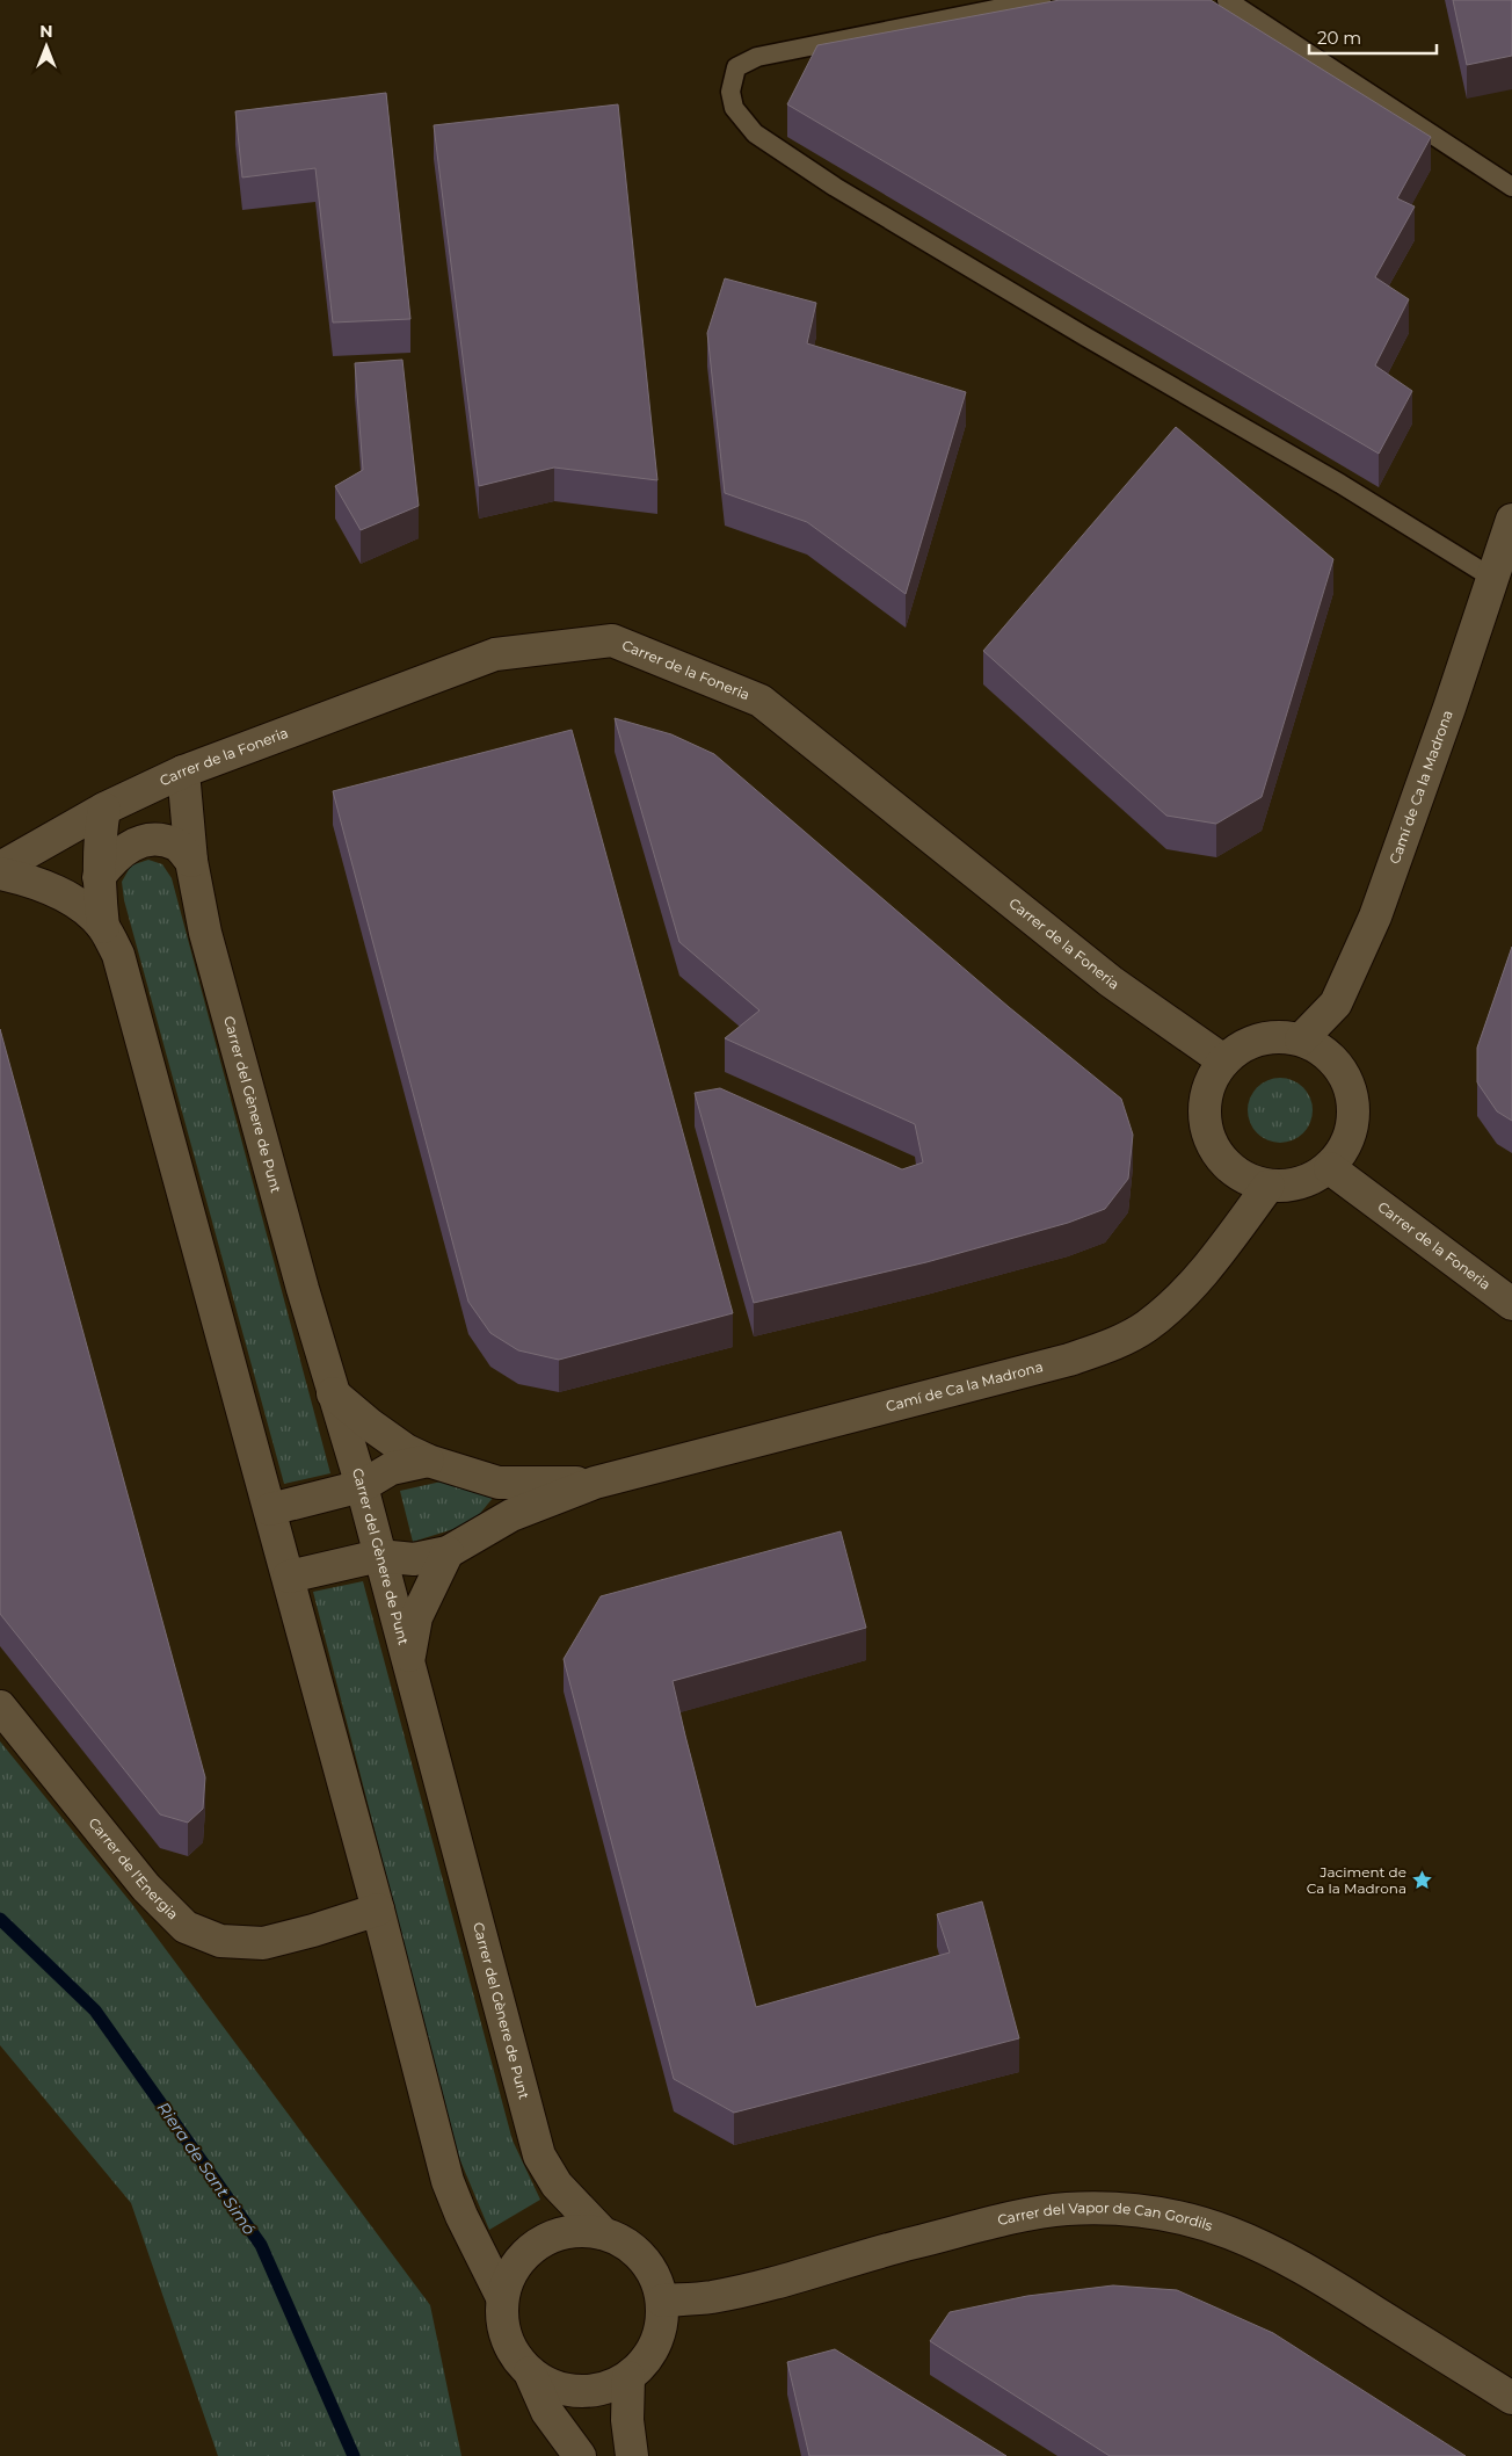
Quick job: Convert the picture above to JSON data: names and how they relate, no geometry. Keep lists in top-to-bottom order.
{
  "streets": {
    "street": [
      "Carrer de la Foneria",
      "Camí de Ca la Madrona",
      "Carrer del Gènere de Punt",
      "Carrer de l'Energia",
      "Carrer del Vapor de Can Gordils"
    ]
  },
  "crossings": [
    ["Carrer de la Foneria", "Camí de Ca la Madrona"],
    ["Carrer de la Foneria", "Carrer del Gènere de Punt"],
    ["Camí de Ca la Madrona", "Carrer del Gènere de Punt"],
    ["Carrer del Gènere de Punt", "Carrer del Vapor de Can Gordils"]
  ],
  "water": ["Riera de Sant Simó"],
  "places": {
    "place": ["Jaciment de Ca la Madrona"]
  },
  "scale_bar": "20 m",
  "north": "top"
}
